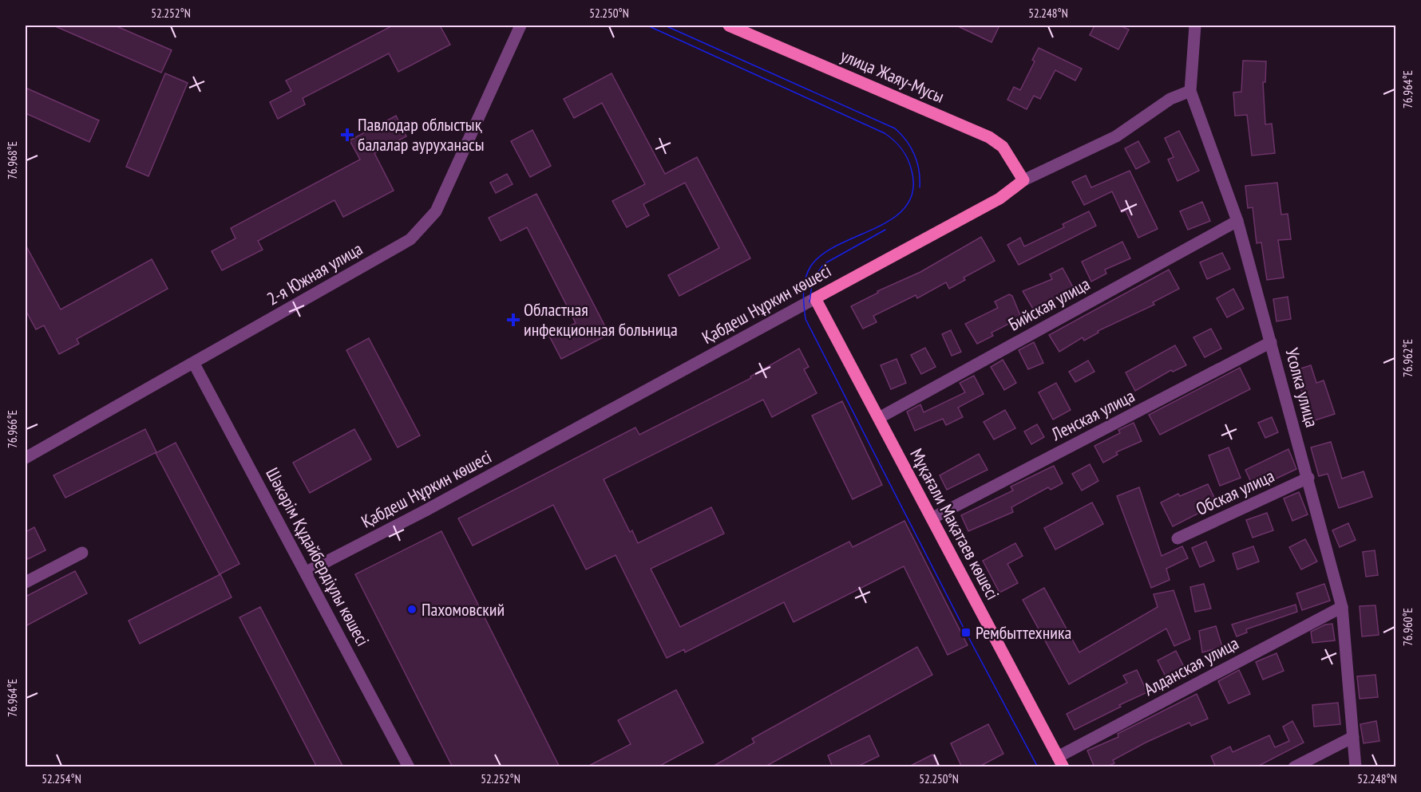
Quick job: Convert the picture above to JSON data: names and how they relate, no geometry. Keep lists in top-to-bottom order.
{
  "streets": {
    "main road": ["улица Жаяу-Мусы", "Қабдеш Нұркин көшесі", "Мұқағали Мақатаев көшесі"],
    "street": [
      "2-я Южная улица",
      "Бийская улица",
      "Усолка улица",
      "Ленская улица",
      "Обская улица",
      "Шәкәрім Құдайбердіұлы көшесі",
      "Алданская улица"
    ]
  },
  "crossings": [
    ["улица Жаяу-Мусы", "Қабдеш Нұркин көшесі"],
    ["2-я Южная улица", "Шәкәрім Құдайбердіұлы көшесі"],
    ["Қабдеш Нұркин көшесі", "Усолка улица"],
    ["Қабдеш Нұркин көшесі", "Мұқағали Мақатаев көшесі"],
    ["Қабдеш Нұркин көшесі", "Шәкәрім Құдайбердіұлы көшесі"],
    ["Бийская улица", "Усолка улица"],
    ["Бийская улица", "Мұқағали Мақатаев көшесі"],
    ["Усолка улица", "Ленская улица"],
    ["Усолка улица", "Обская улица"],
    ["Усолка улица", "Алданская улица"],
    ["Ленская улица", "Мұқағали Мақатаев көшесі"],
    ["Мұқағали Мақатаев көшесі", "Алданская улица"]
  ],
  "places": {
    "health": ["Павлодар облыстық балалар ауруханасы", "Областная инфекционная больница"],
    "other": ["Пахомовский"],
    "transit": ["Рембыттехника"]
  },
  "coordinates": [
    "52.252°N",
    "52.250°N",
    "52.248°N",
    "76.964°E",
    "76.968°E",
    "76.962°E",
    "76.966°E",
    "76.960°E",
    "52.254°N"
  ]
}
